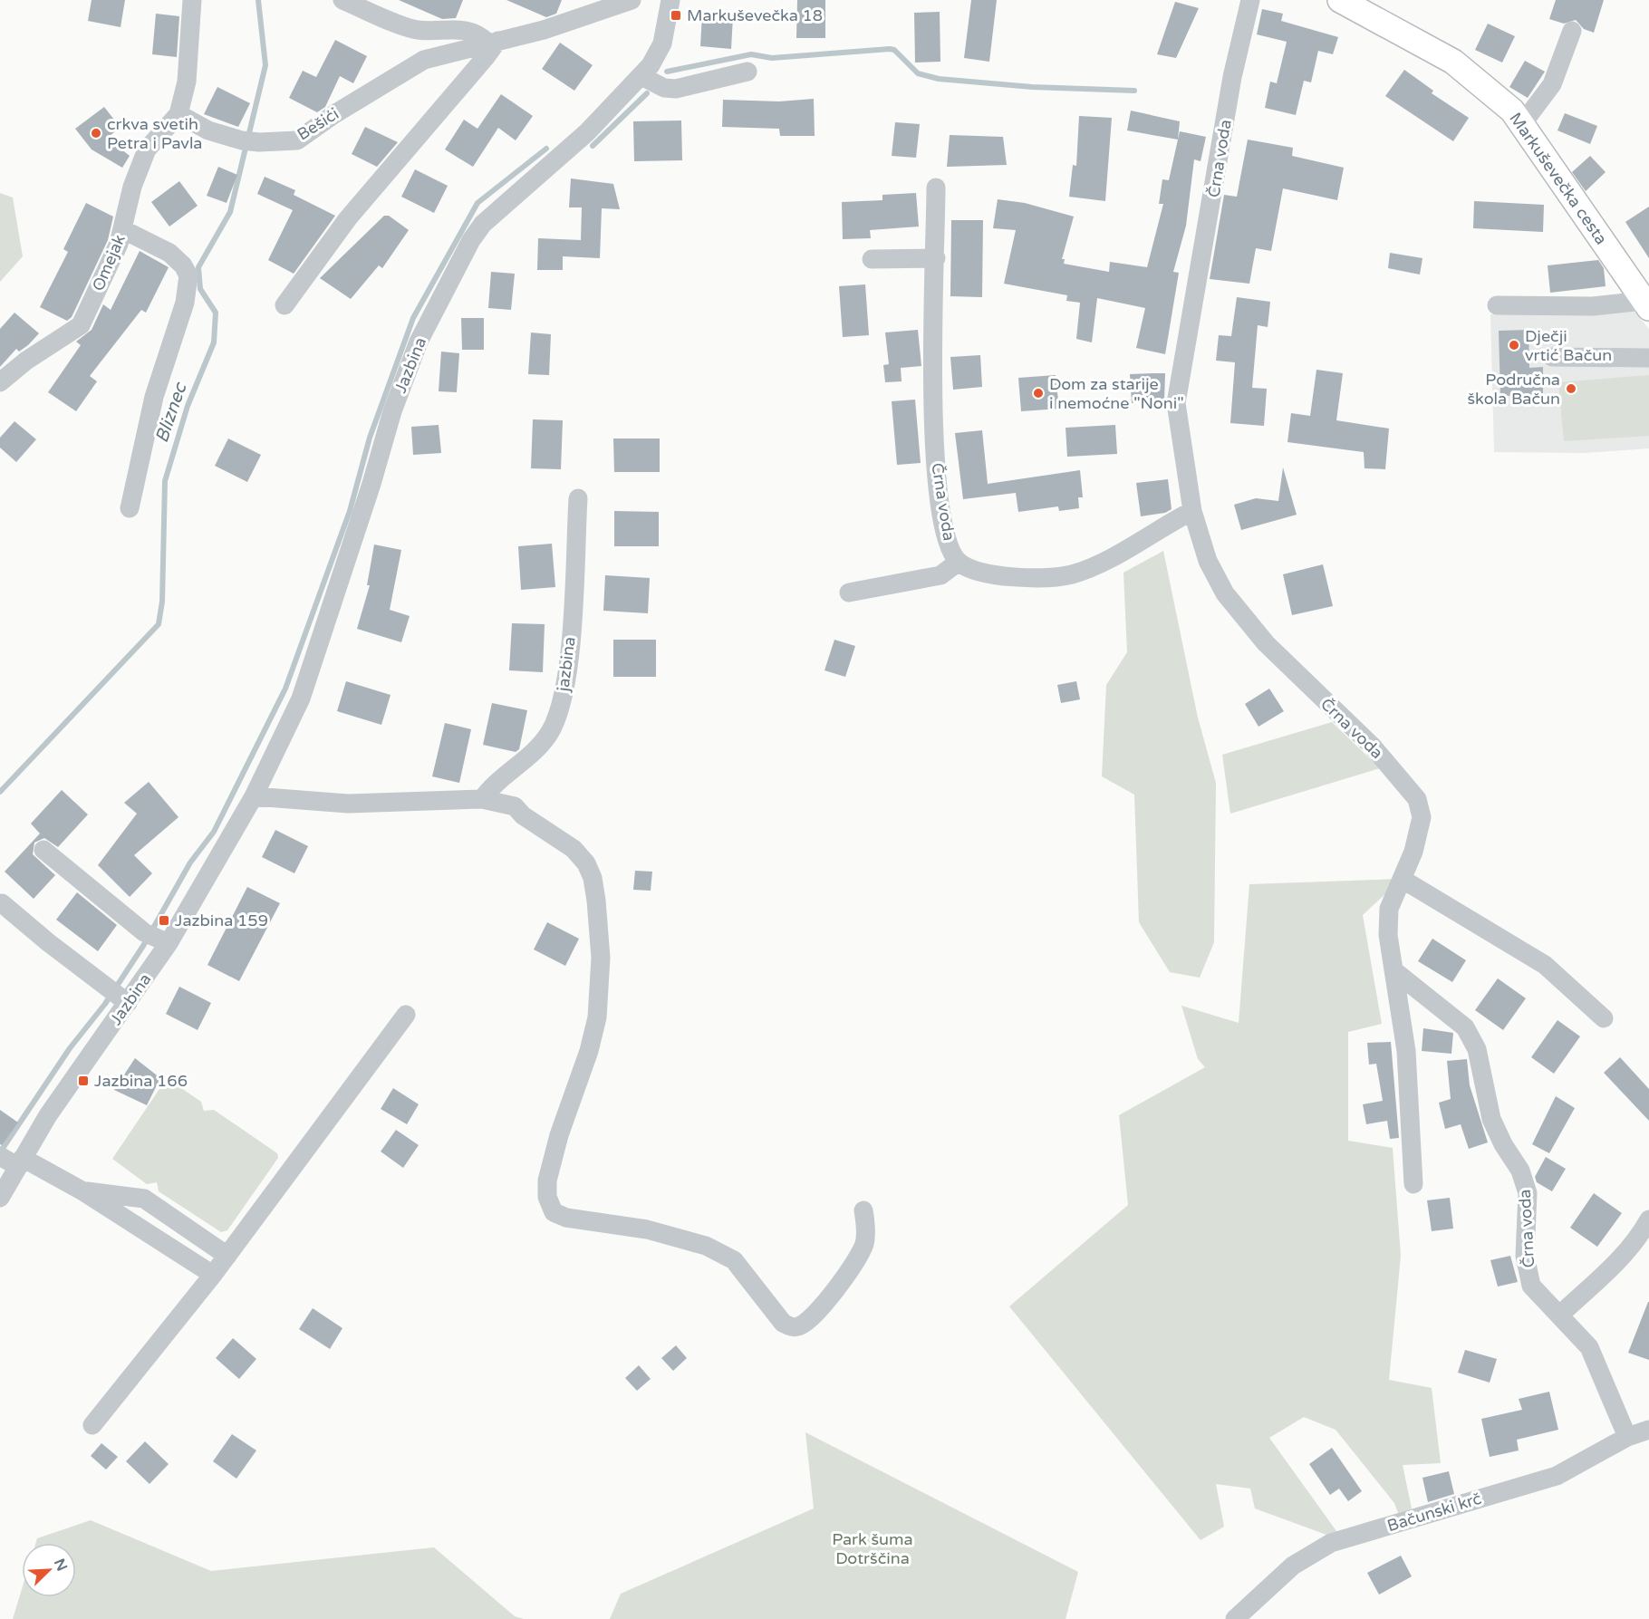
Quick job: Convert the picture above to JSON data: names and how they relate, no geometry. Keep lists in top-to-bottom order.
{
  "streets": {
    "main road": ["Markuševečka cesta"],
    "street": [
      "Bešići",
      "Črna voda",
      "Omejak",
      "Jazbina",
      "jazbina",
      "Bačunski krč"
    ]
  },
  "crossings": [
    ["Bešići", "Omejak"],
    ["Črna voda", "Bačunski krč"]
  ],
  "water": ["Bliznec"],
  "parks": ["Park šuma Dotrščina"],
  "places": {
    "transit": ["Markuševečka 18", "Jazbina 159", "Jazbina 166"],
    "other": [
      "crkva svetih Petra i Pavla",
      "Dječji vrtić Bačun",
      "Područna škola Bačun",
      "Dom za starije i nemoćne \"Noni\""
    ]
  },
  "north": "top right"
}
